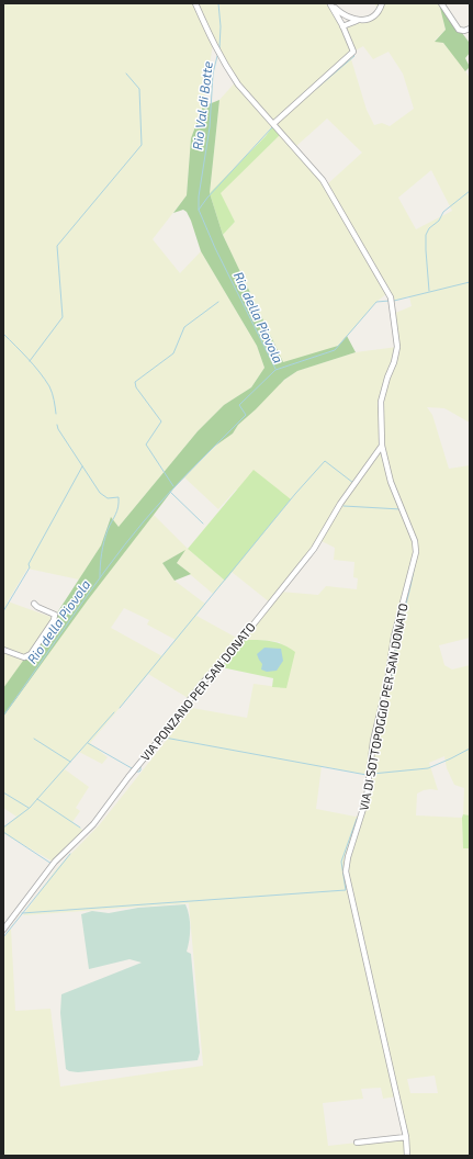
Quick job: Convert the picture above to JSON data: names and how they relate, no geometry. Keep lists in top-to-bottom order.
{
  "streets": {
    "street": ["VIA PONZANO PER SAN DONATO", "VIA DI SOTTOPOGGIO PER SAN DONATO"]
  },
  "crossings": [
    ["VIA PONZANO PER SAN DONATO", "VIA DI SOTTOPOGGIO PER SAN DONATO"]
  ],
  "water": ["Rio Val di Botte", "Rio della Piovola"]
}
